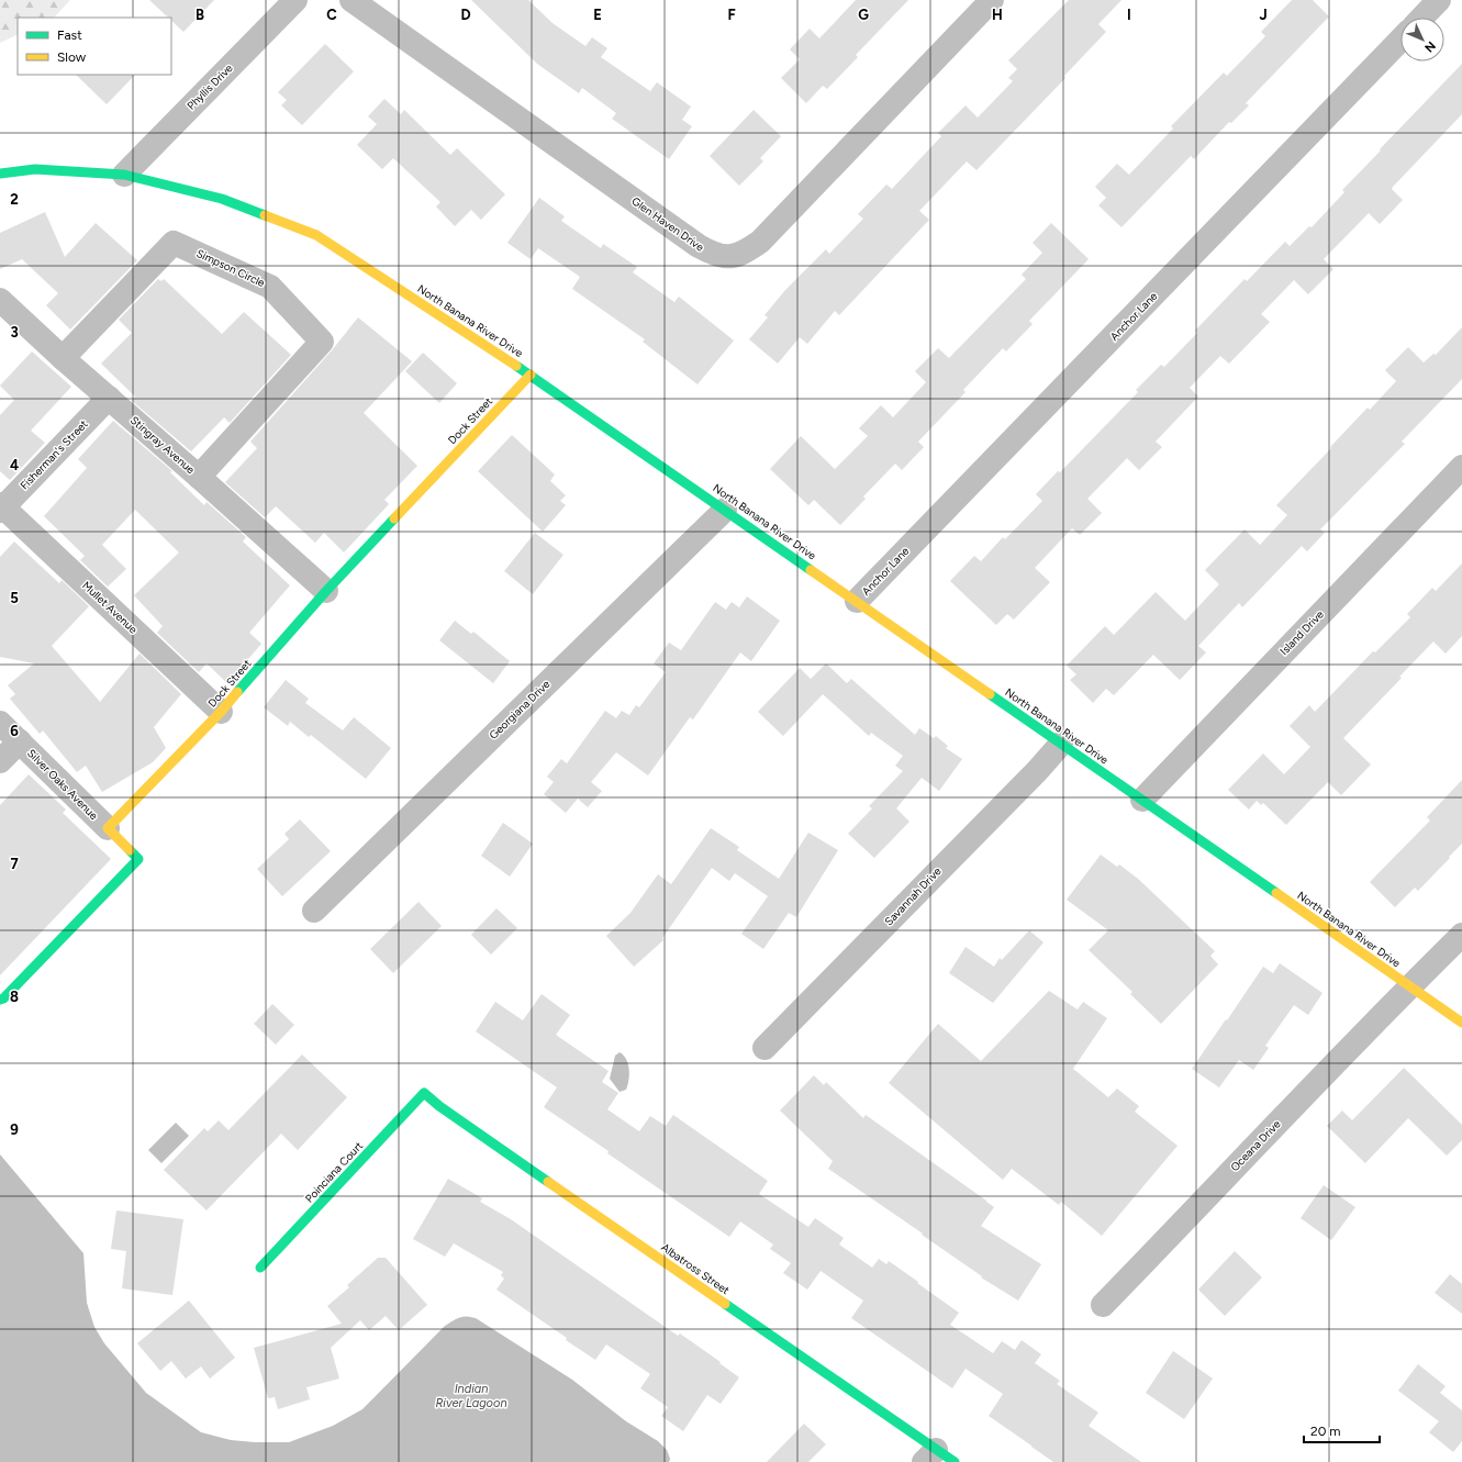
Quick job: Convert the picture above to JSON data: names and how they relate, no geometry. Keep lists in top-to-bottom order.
{
  "streets": {
    "street": [
      "Phyllis Drive",
      "Glen Haven Drive",
      "Simpson Circle",
      "Anchor Lane",
      "North Banana River Drive",
      "Dock Street",
      "Stingray Avenue",
      "Fisherman's Street",
      "Mullet Avenue",
      "Island Drive",
      "Georgiana Drive",
      "Silver Oaks Avenue",
      "Savannah Drive",
      "Oceana Drive",
      "Poinciana Court",
      "Albatross Street"
    ]
  },
  "crossings": [
    ["Phyllis Drive", "North Banana River Drive"],
    ["Simpson Circle", "Stingray Avenue"],
    ["Anchor Lane", "North Banana River Drive"],
    ["North Banana River Drive", "Dock Street"],
    ["North Banana River Drive", "Island Drive"],
    ["North Banana River Drive", "Georgiana Drive"],
    ["North Banana River Drive", "Savannah Drive"],
    ["North Banana River Drive", "Oceana Drive"],
    ["Dock Street", "Stingray Avenue"],
    ["Dock Street", "Mullet Avenue"],
    ["Dock Street", "Silver Oaks Avenue"],
    ["Stingray Avenue", "Fisherman's Street"],
    ["Fisherman's Street", "Mullet Avenue"],
    ["Poinciana Court", "Albatross Street"]
  ],
  "water": ["Indian River Lagoon"],
  "legend": ["Fast", "Slow"],
  "scale_bar": "20 m",
  "north": "bottom right",
  "grid": {
    "columns": [
      "B",
      "C",
      "D",
      "E",
      "F",
      "G",
      "H",
      "I",
      "J"
    ],
    "rows": [
      "2",
      "3",
      "4",
      "5",
      "6",
      "7",
      "8",
      "9"
    ]
  }
}
